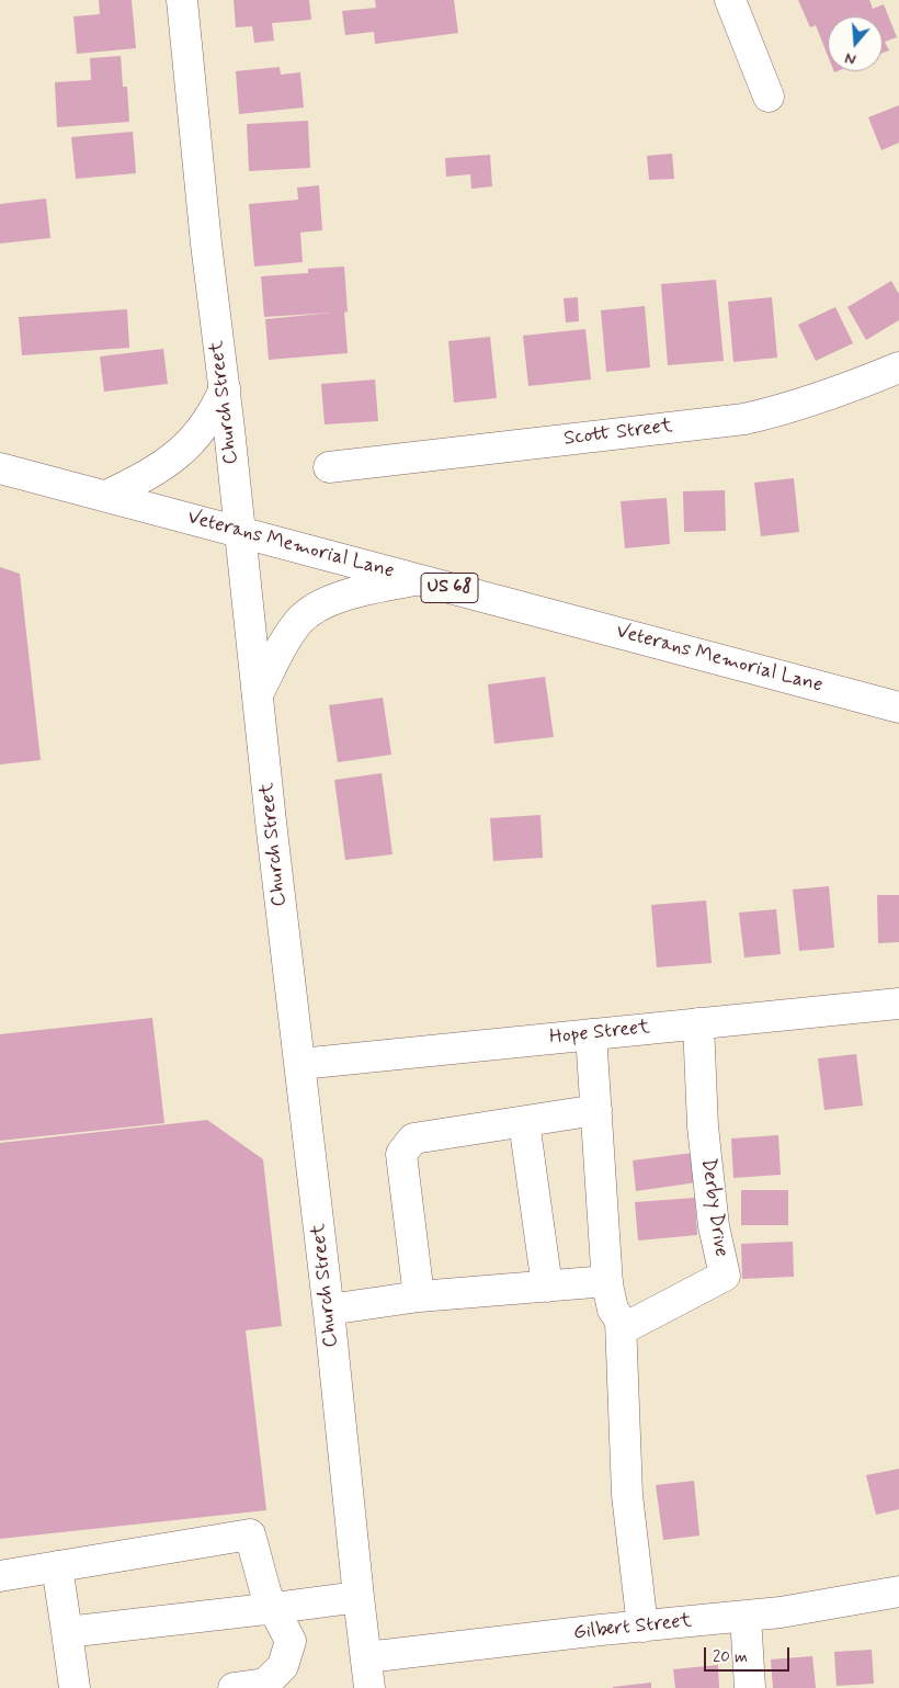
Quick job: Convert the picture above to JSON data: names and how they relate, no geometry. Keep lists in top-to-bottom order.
{
  "streets": {
    "street": [
      "Church Street",
      "Scott Street",
      "Veterans Memorial Lane",
      "US 68",
      "Hope Street",
      "Derby Drive",
      "Gilbert Street"
    ]
  },
  "crossings": [
    ["Church Street", "Veterans Memorial Lane"],
    ["Church Street", "Hope Street"],
    ["Church Street", "Gilbert Street"],
    ["Hope Street", "Derby Drive"]
  ],
  "scale_bar": "20 m",
  "north": "bottom"
}
